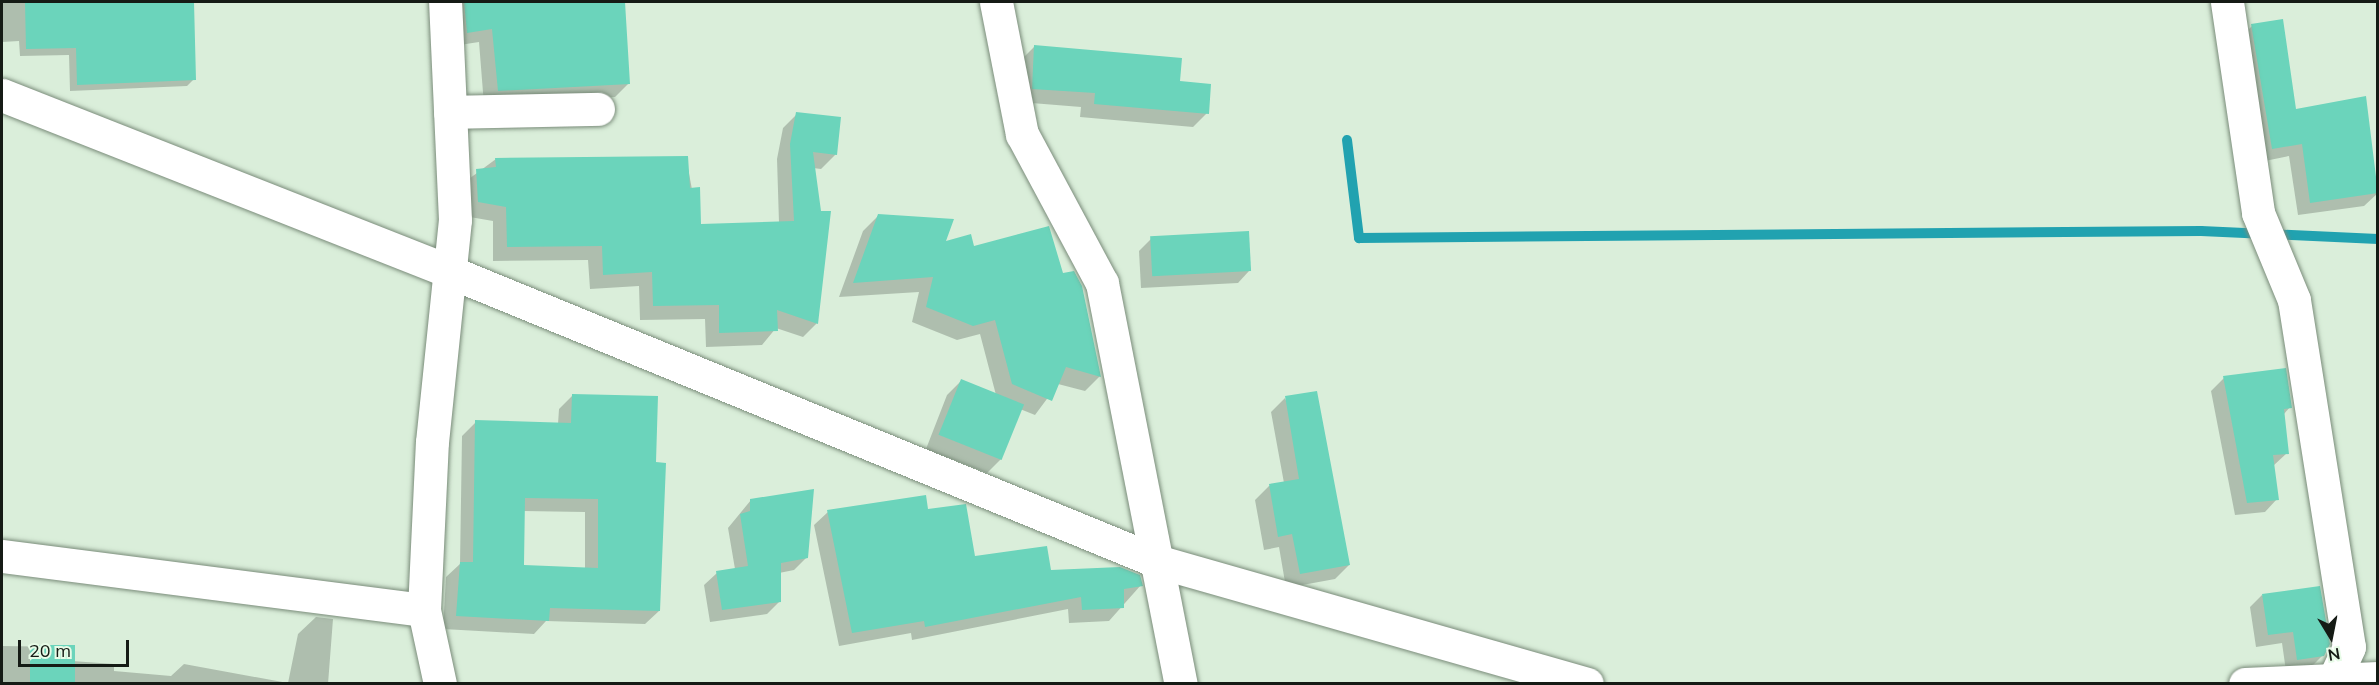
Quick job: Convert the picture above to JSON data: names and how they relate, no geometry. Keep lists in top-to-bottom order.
{
  "scale_bar": "20 m",
  "north": "bottom"
}
